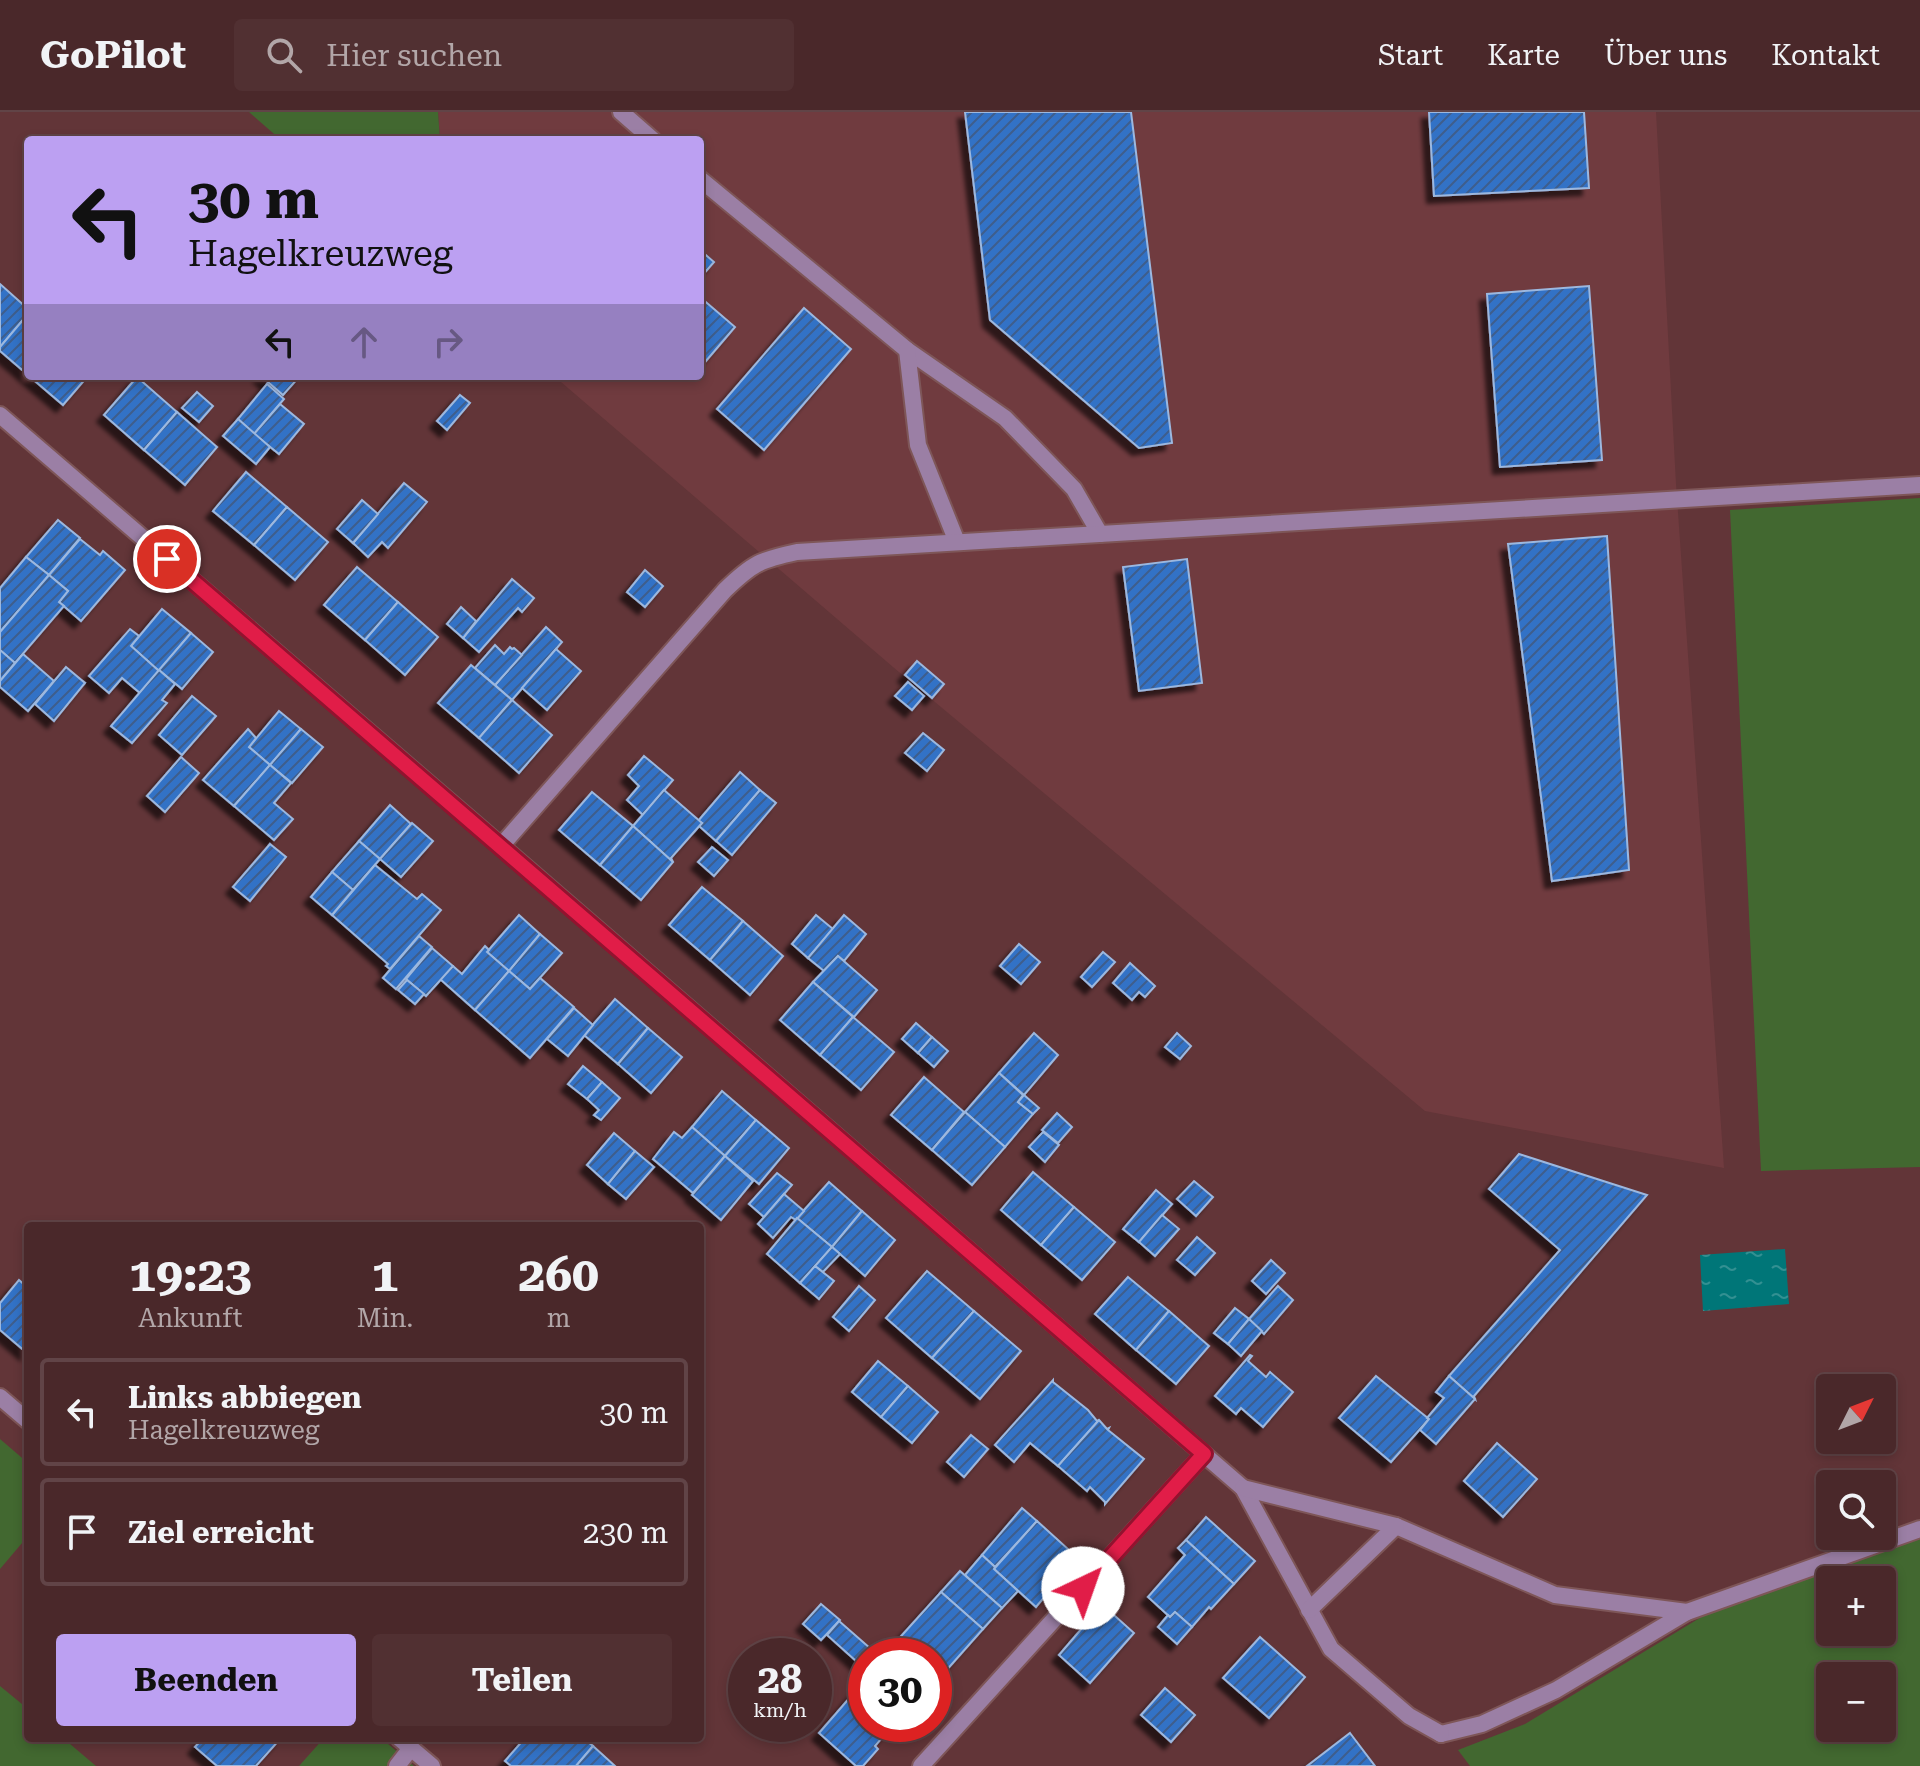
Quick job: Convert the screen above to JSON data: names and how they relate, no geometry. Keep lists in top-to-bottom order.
{
  "north": "top right",
  "page": {
    "header": "GoPilot",
    "search": "Hier suchen",
    "nav": [
      "Start",
      "Karte",
      "Über uns",
      "Kontakt"
    ],
    "turn": ["30 m", "Hagelkreuzweg"],
    "eta": [
      "19:23",
      "Ankunft",
      "1",
      "Min.",
      "260",
      "m"
    ],
    "list": [
      {
        "name": "Links abbiegen",
        "note": "Hagelkreuzweg",
        "value": "30 m"
      },
      {
        "name": "Ziel erreicht",
        "value": "230 m"
      }
    ],
    "map_buttons": ["+", "−"],
    "buttons": ["Beenden", "Teilen"],
    "speed": "28 km/h",
    "limit": "30"
  }
}
